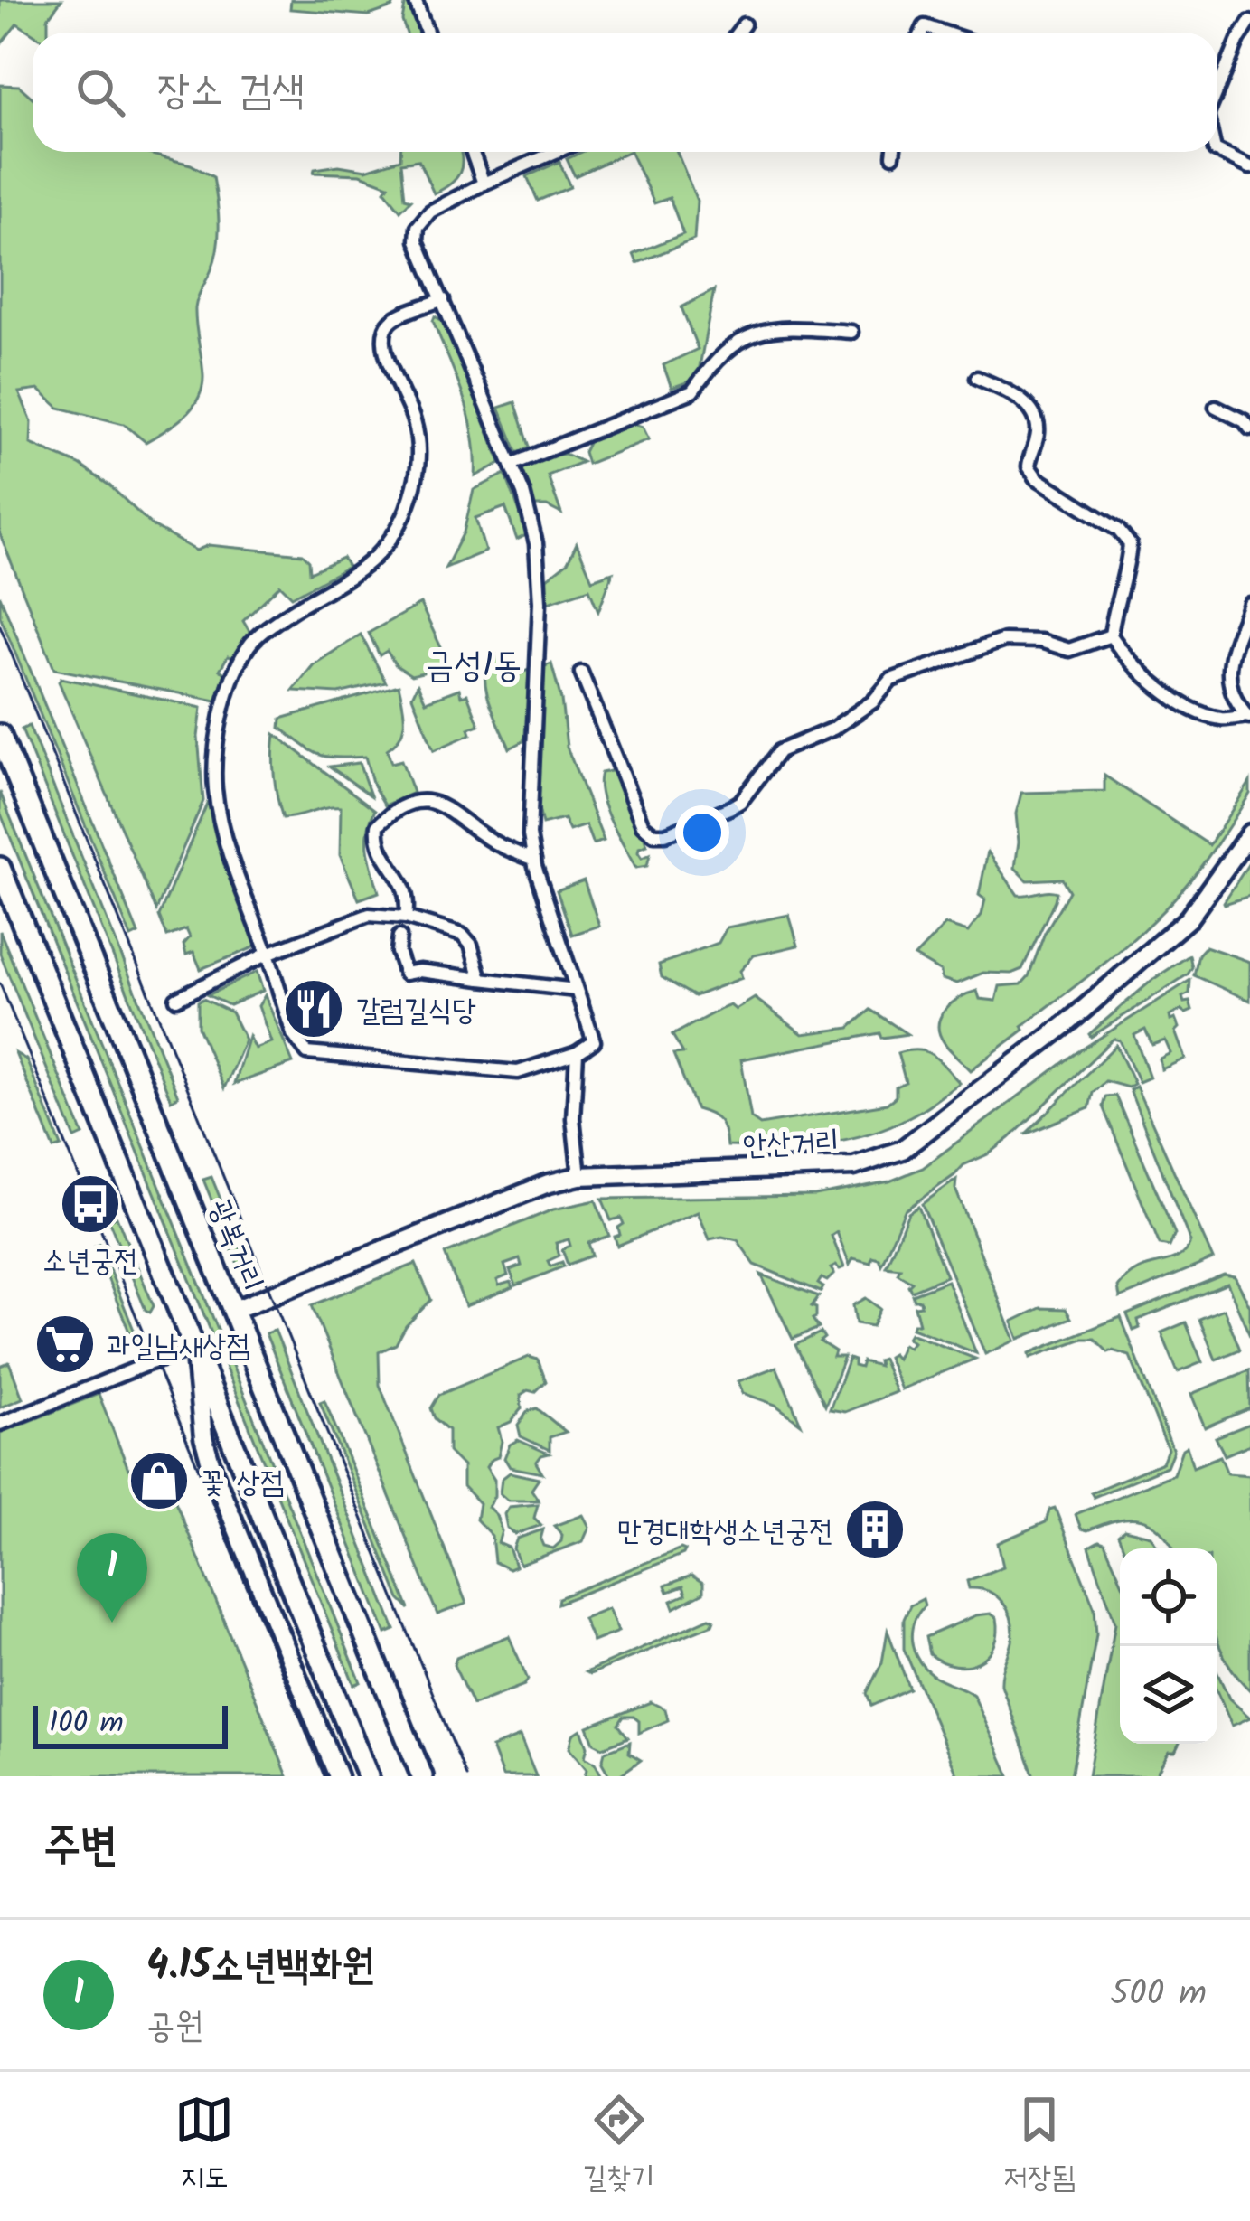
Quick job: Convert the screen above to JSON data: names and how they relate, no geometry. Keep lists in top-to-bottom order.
{
  "streets": {
    "highway": ["광복거리"],
    "main road": ["안산거리"]
  },
  "crossings": [
    ["안산거리", "광복거리"]
  ],
  "districts": ["금성1동"],
  "places": {
    "restaurant": ["갈럼길식당"],
    "bus stop": ["소년궁전"],
    "supermarket": ["과일남새상점"],
    "shop": ["꽃 상점"],
    "building": ["만경대학생소년궁전"]
  },
  "scale_bar": "100 m",
  "page": {
    "search": "장소 검색",
    "pins": "1",
    "scale": "100 m",
    "heading": "주변",
    "list": [
      {
        "mark": "1",
        "name": "4.15소년백화원",
        "note": "공원",
        "value": "500 m"
      }
    ],
    "nav": ["지도", "길찾기", "저장됨"]
  }
}
